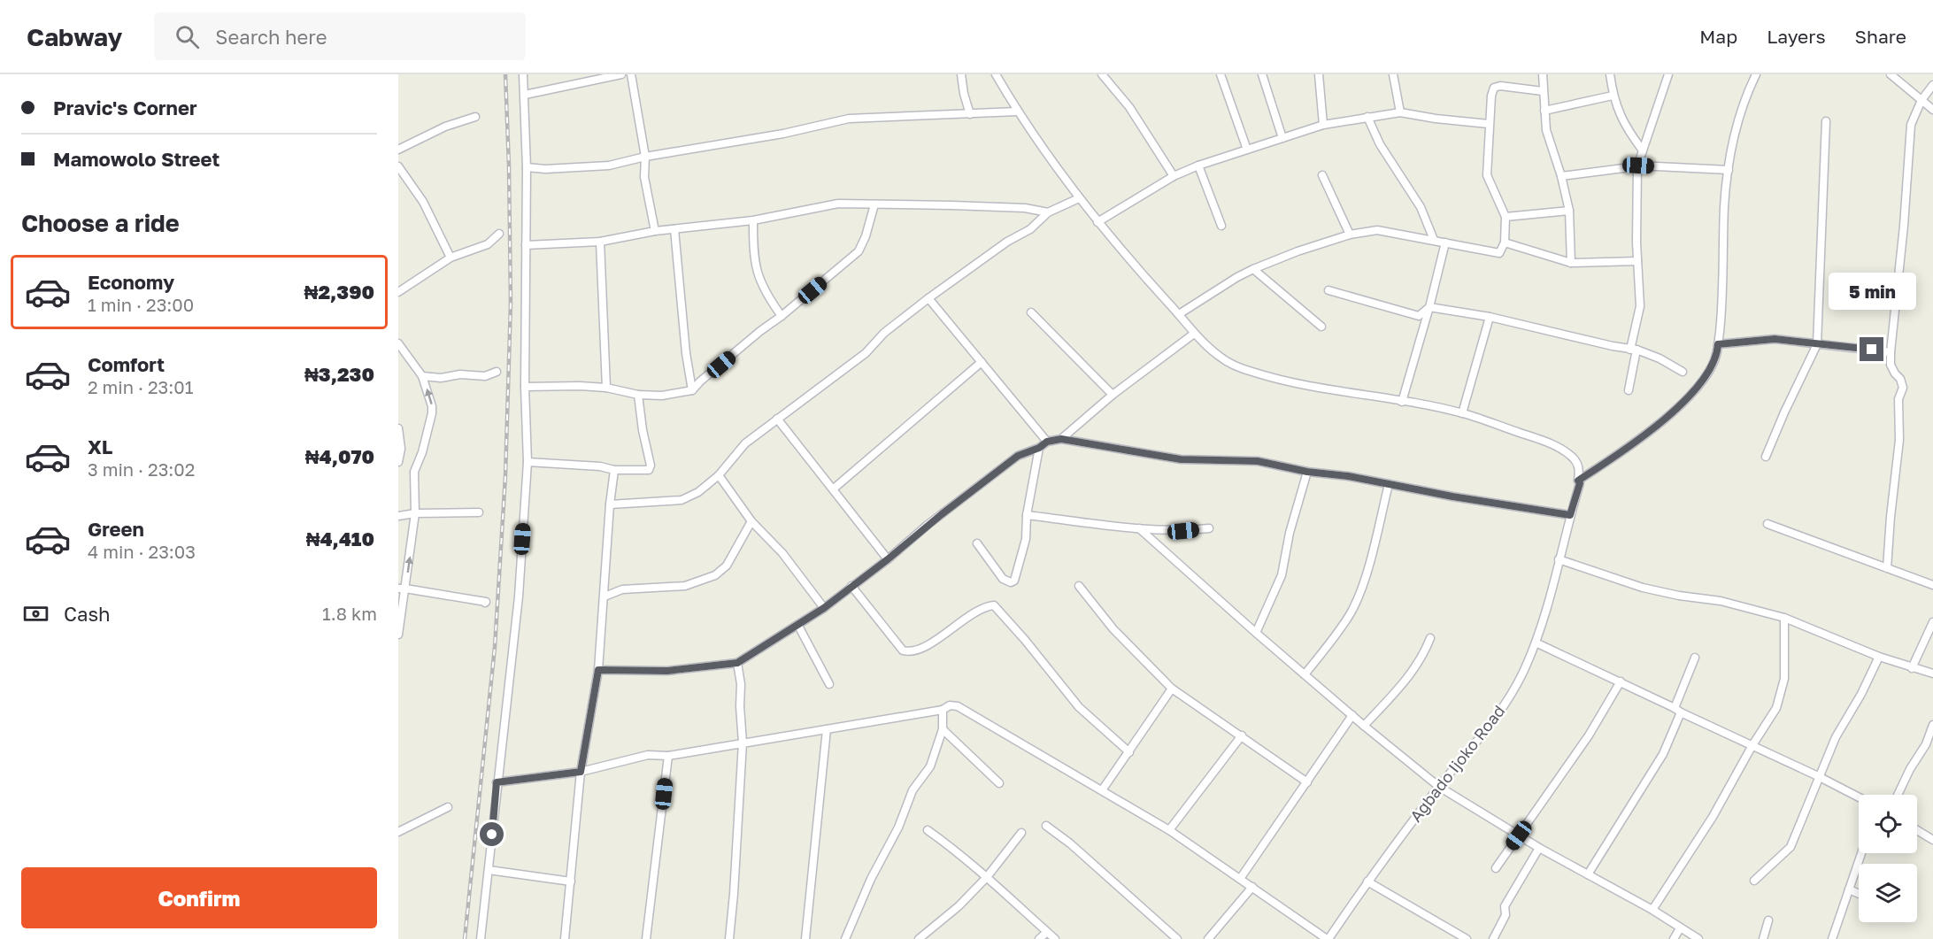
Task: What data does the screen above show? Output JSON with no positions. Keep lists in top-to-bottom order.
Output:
{
  "streets": {
    "street": ["Agbado Ijoko Road"]
  },
  "page": {
    "header": "Cabway",
    "search": "Search here",
    "nav": ["Map", "Layers", "Share"],
    "banner": ["Pravic's Corner", "Mamowolo Street"],
    "heading": "Choose a ride",
    "list": [
      {
        "name": "Economy",
        "note": "1 min · 23:00",
        "value": "₦2,390"
      },
      {
        "name": "Comfort",
        "note": "2 min · 23:01",
        "value": "₦3,230"
      },
      {
        "name": "XL",
        "note": "3 min · 23:02",
        "value": "₦4,070"
      },
      {
        "name": "Green",
        "note": "4 min · 23:03",
        "value": "₦4,410"
      }
    ],
    "bubble": "5 min",
    "pay": ["Cash", "1.8 km"],
    "buttons": "Confirm"
  }
}
